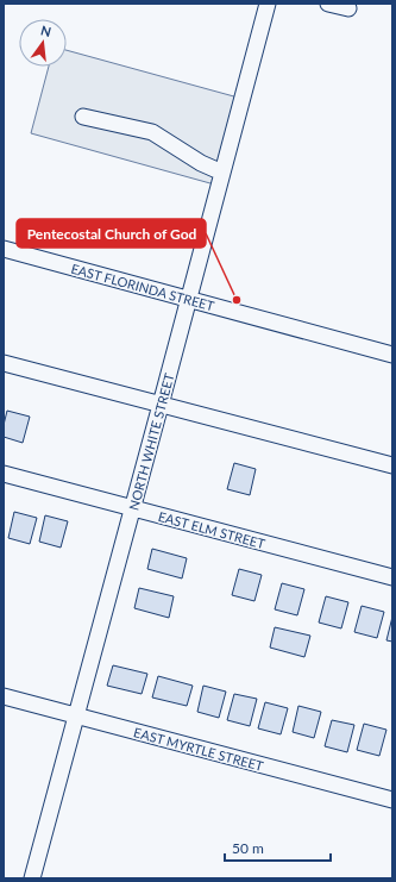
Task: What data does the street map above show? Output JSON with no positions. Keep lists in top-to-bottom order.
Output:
{
  "streets": {
    "street": [
      "EAST FLORINDA STREET",
      "NORTH WHITE STREET",
      "EAST ELM STREET",
      "EAST MYRTLE STREET"
    ]
  },
  "crossings": [
    ["EAST FLORINDA STREET", "NORTH WHITE STREET"],
    ["NORTH WHITE STREET", "EAST ELM STREET"],
    ["NORTH WHITE STREET", "EAST MYRTLE STREET"]
  ],
  "places": ["Pentecostal Church of God"],
  "scale_bar": "50 m",
  "north": "top"
}
